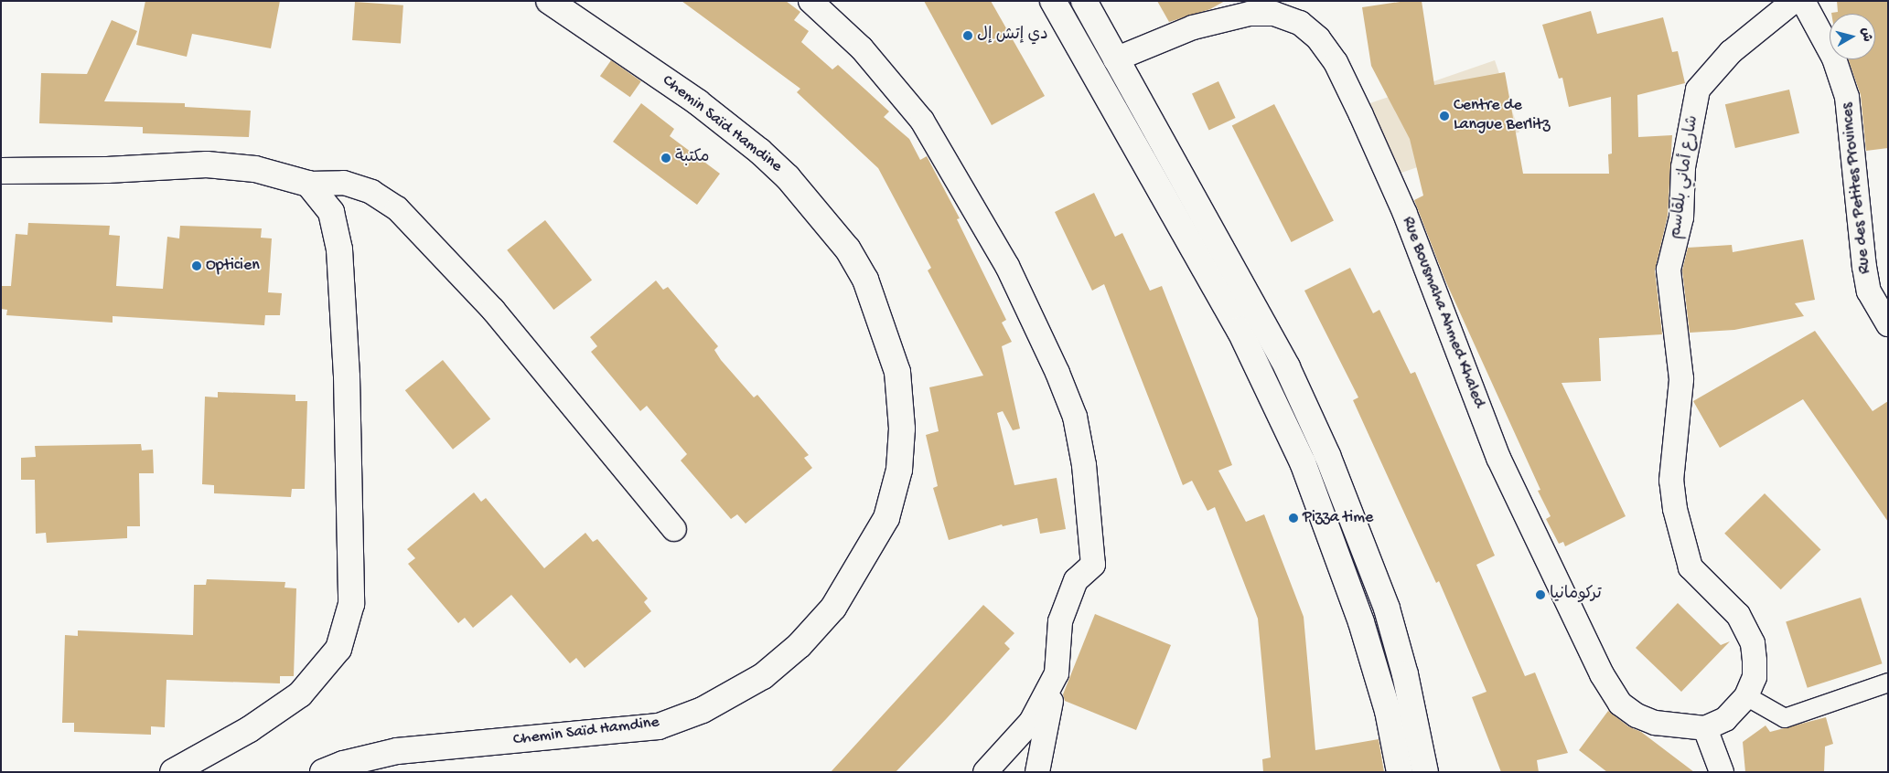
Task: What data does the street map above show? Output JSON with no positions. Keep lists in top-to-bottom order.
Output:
{
  "streets": {
    "main road": ["Chemin Saïd Hamdine"],
    "street": ["شارع أماني بلقاسم", "Rue des Petites Provinces", "Rue Bousmaha Ahmed Khaled"]
  },
  "crossings": [
    ["شارع أماني بلقاسم", "Rue Bousmaha Ahmed Khaled"]
  ],
  "places": [
    "دي إتش إل",
    "Centre de Langue Berlitz",
    "مكتبة",
    "Opticien",
    "Pizza time",
    "تركومانيا"
  ],
  "north": "right"
}
